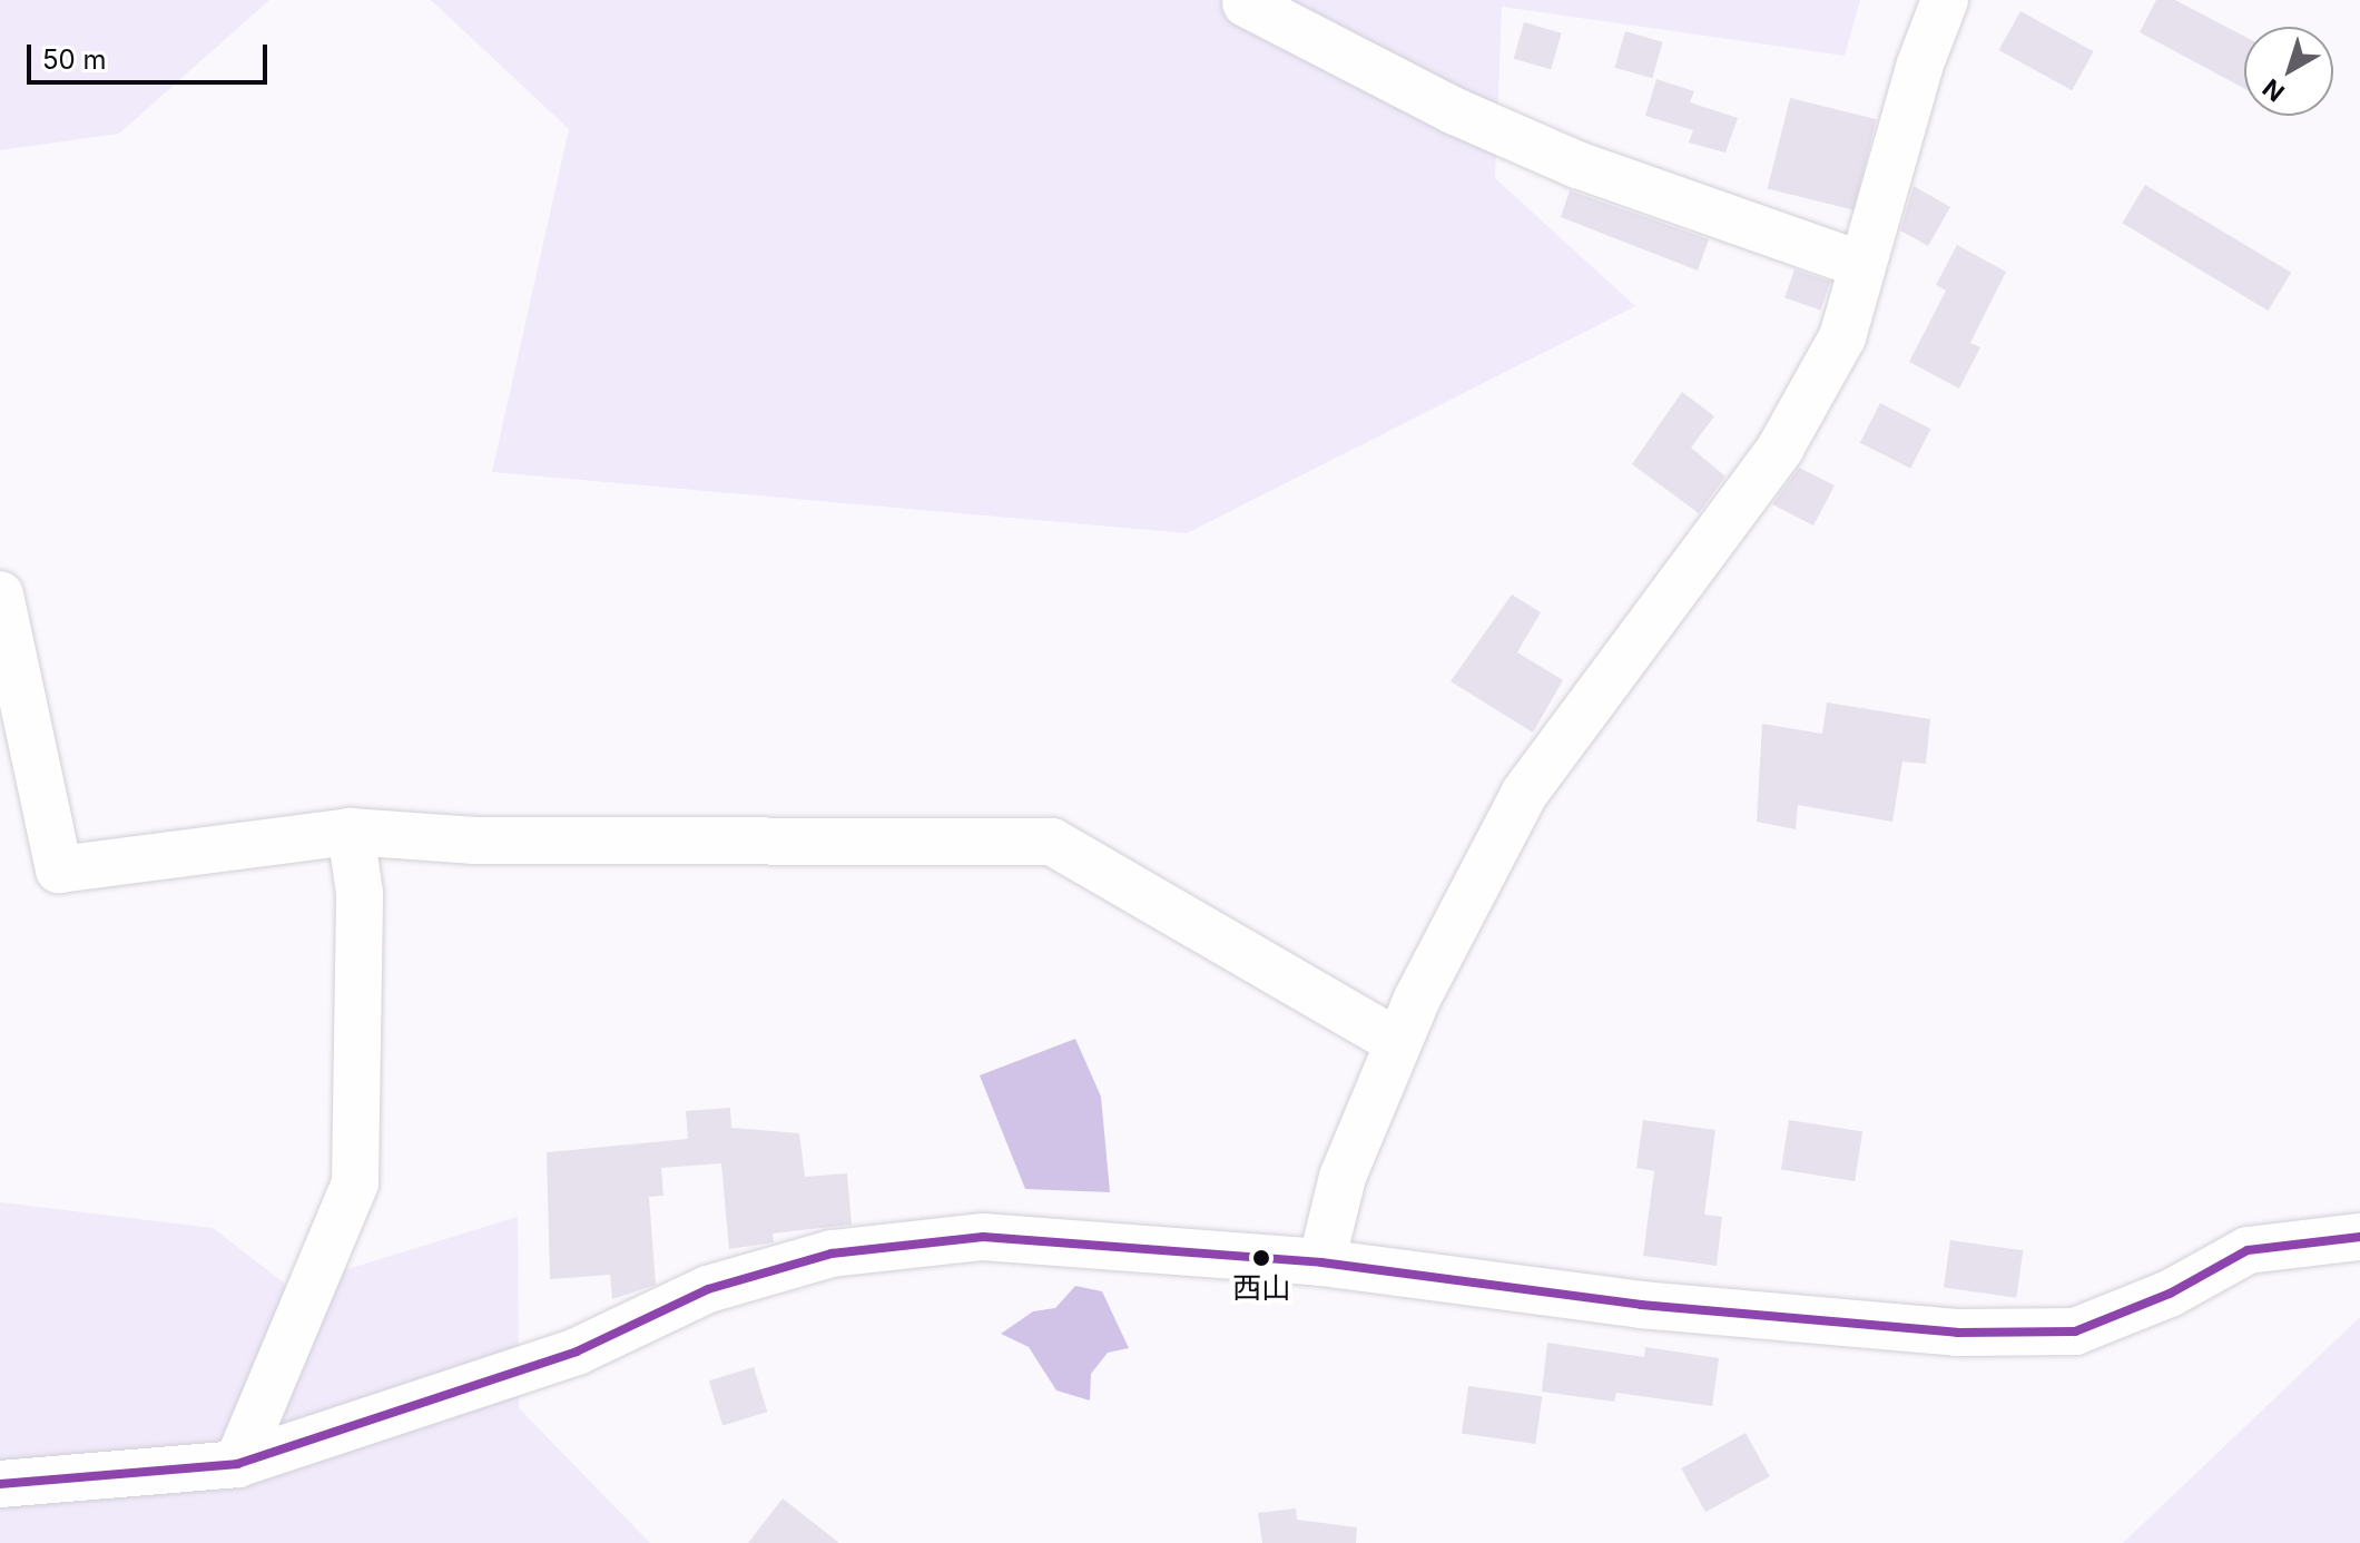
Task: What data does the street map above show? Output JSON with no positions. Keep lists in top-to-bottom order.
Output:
{
  "places": ["西山"],
  "scale_bar": "50 m",
  "north": "bottom left"
}
